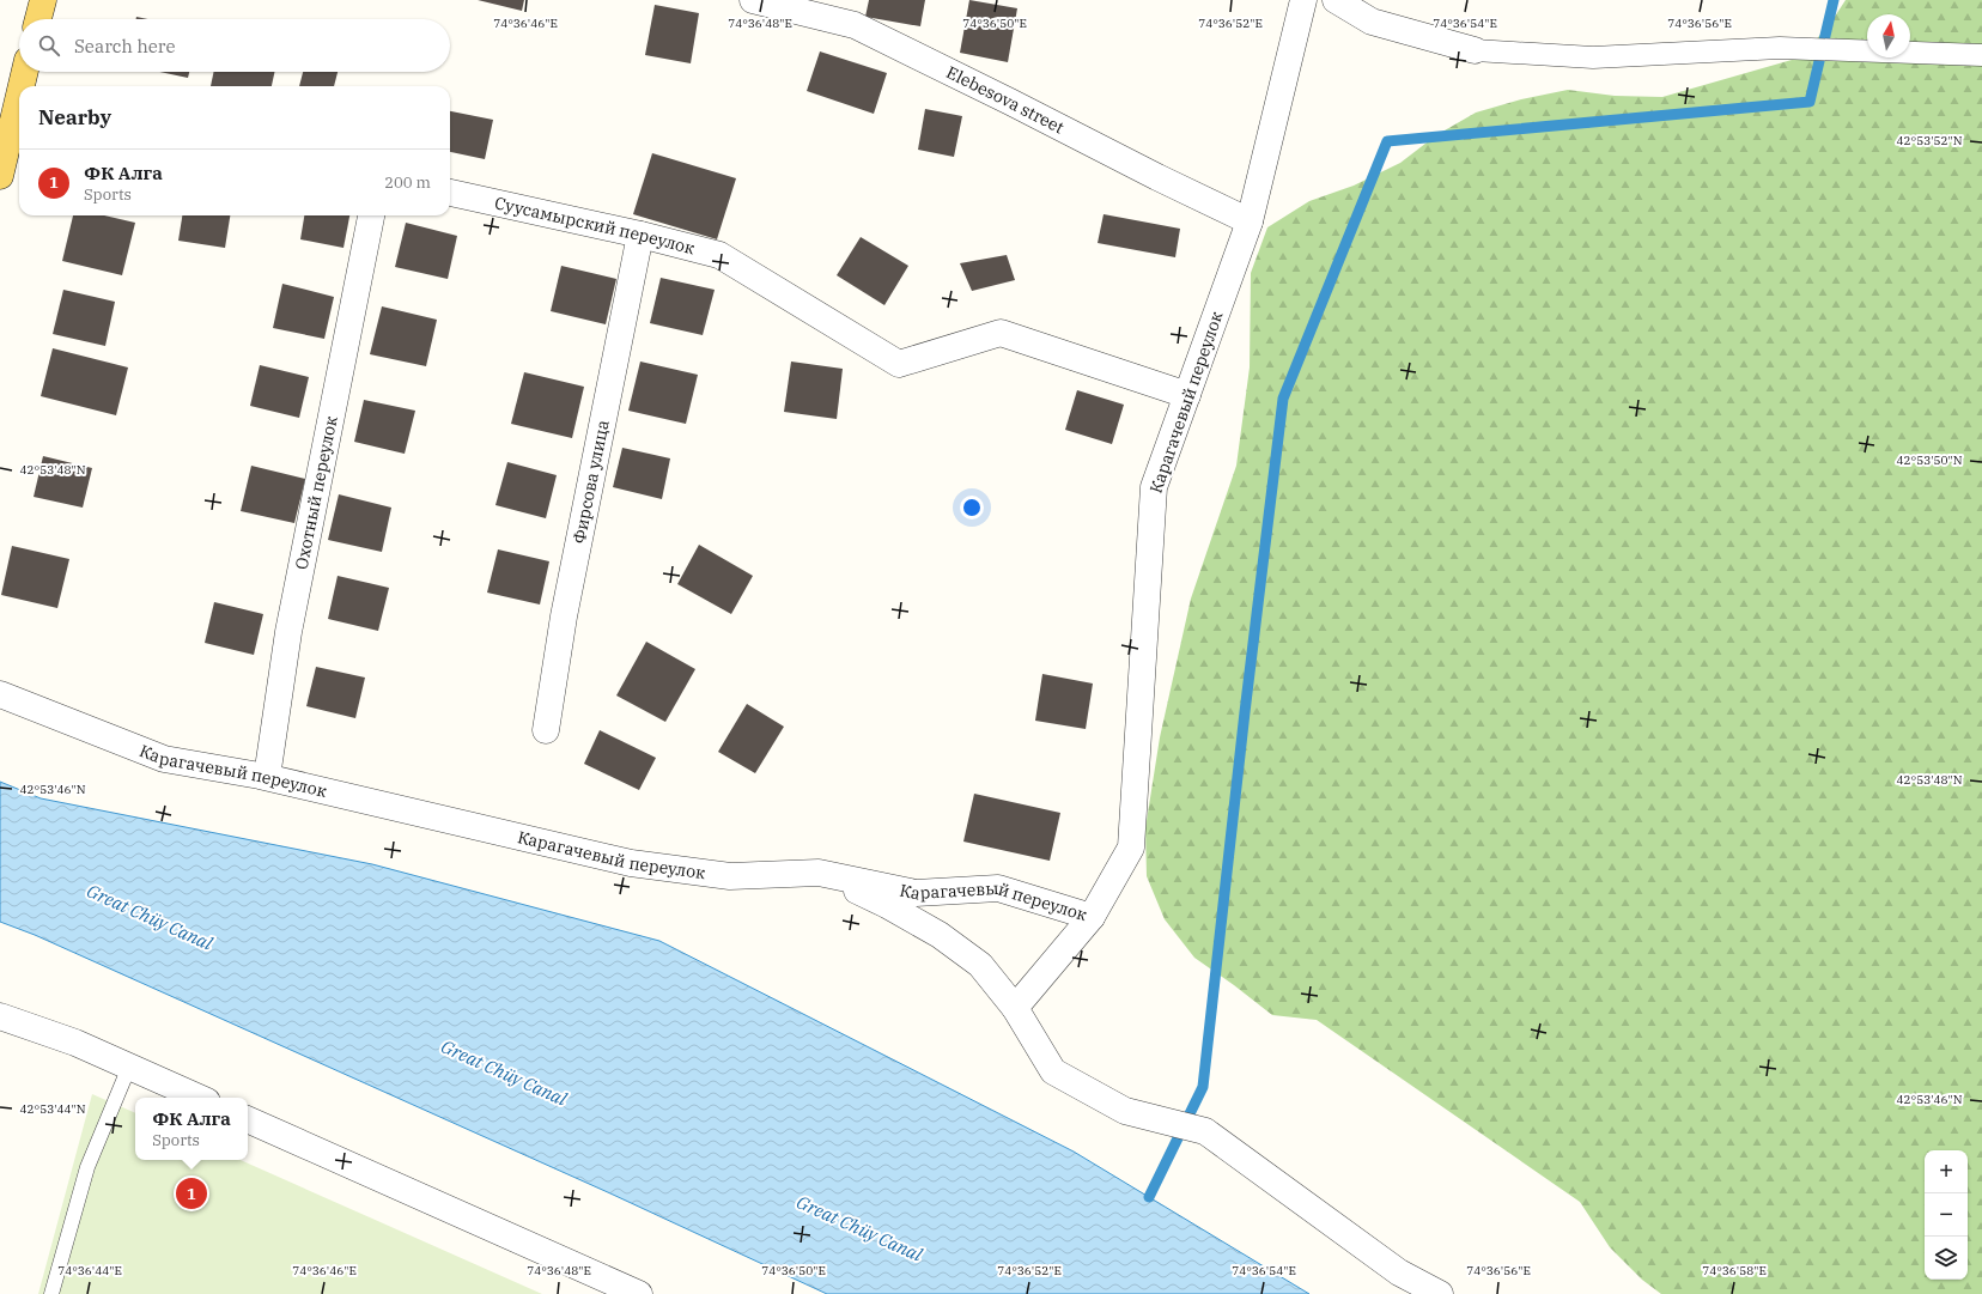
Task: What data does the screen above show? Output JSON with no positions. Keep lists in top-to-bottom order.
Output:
{
  "streets": {
    "street": [
      "Elebesova street",
      "Суусамырский переулок",
      "Карагачевый переулок",
      "Фирсова улица",
      "Охотный переулок"
    ]
  },
  "crossings": [
    ["Elebesova street", "Карагачевый переулок"],
    ["Суусамырский переулок", "Карагачевый переулок"],
    ["Суусамырский переулок", "Фирсова улица"],
    ["Карагачевый переулок", "Охотный переулок"]
  ],
  "water": ["Great Chüy Canal"],
  "north": "top",
  "page": {
    "search": "Search here",
    "heading": "Nearby",
    "list": [
      {
        "mark": "1",
        "name": "ФК Алга",
        "note": "Sports",
        "value": "200 m"
      }
    ],
    "popup": ["ФК Алга", "Sports"],
    "map_buttons": ["+", "−"],
    "pins": "1"
  },
  "coordinates": [
    "74°36'46\"E",
    "74°36'48\"E",
    "74°36'50\"E",
    "74°36'52\"E",
    "74°36'54\"E",
    "74°36'56\"E",
    "42°53'52\"N",
    "42°53'50\"N",
    "42°53'48\"N",
    "42°53'46\"N",
    "42°53'44\"N",
    "74°36'44\"E",
    "74°36'58\"E"
  ]
}
